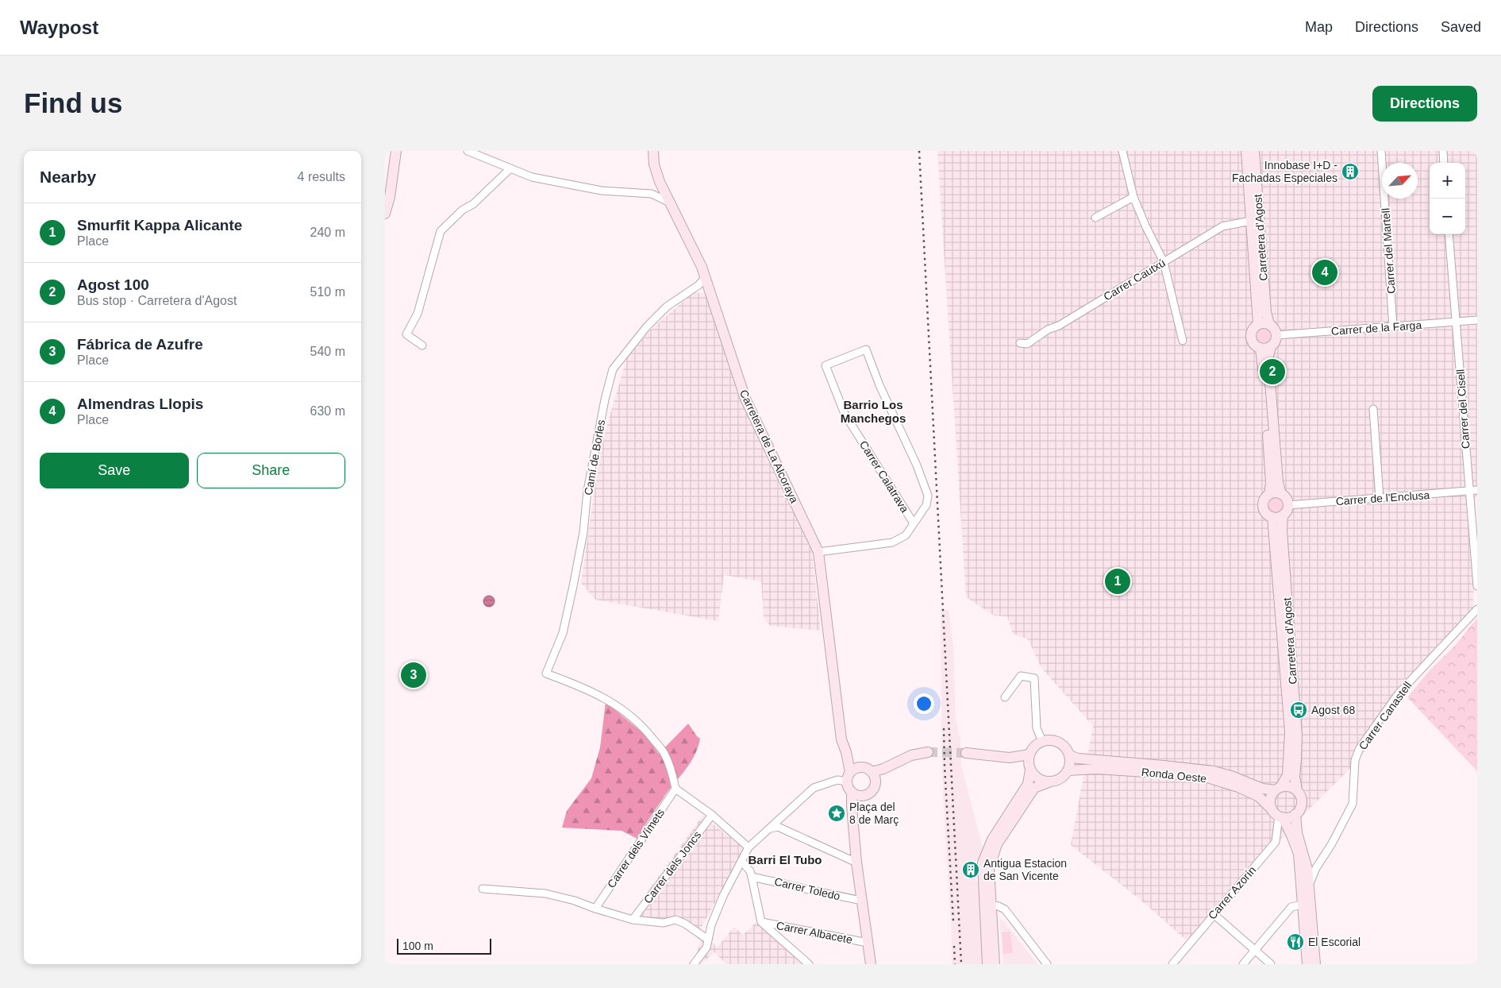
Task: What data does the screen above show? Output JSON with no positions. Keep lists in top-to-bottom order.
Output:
{
  "streets": {
    "main road": ["Carretera d'Agost", "Carretera de La Alcoraya", "Ronda Oeste"],
    "street": [
      "Carrer del Martell",
      "Carrer Cautxú",
      "Carrer de la Farga",
      "Carrer del Cisell",
      "Camí de Borles",
      "Carrer Calatrava",
      "Carrer de l'Enclusa",
      "Carrer Canastell",
      "Carrer dels Vímets",
      "Carrer dels Joncs",
      "Carrer Toledo",
      "Carrer Azorín",
      "Carrer Albacete"
    ]
  },
  "crossings": [
    ["Carretera d'Agost", "Carrer Cautxú"],
    ["Carretera d'Agost", "Carrer de la Farga"],
    ["Carretera d'Agost", "Carrer de l'Enclusa"],
    ["Carretera d'Agost", "Ronda Oeste"],
    ["Carretera d'Agost", "Carrer Azorín"],
    ["Carrer del Martell", "Carrer de la Farga"],
    ["Carrer de la Farga", "Carrer del Cisell"],
    ["Carrer del Cisell", "Carrer de l'Enclusa"],
    ["Carretera de La Alcoraya", "Camí de Borles"],
    ["Camí de Borles", "Carrer dels Vímets"],
    ["Ronda Oeste", "Carrer Azorín"]
  ],
  "districts": ["Barrio Los Manchegos", "Barri El Tubo"],
  "places": {
    "building": ["Innobase I+D - Fachadas Especiales", "Antigua Estacion de San Vicente"],
    "bus stop": ["Agost 68"],
    "place": ["Plaça del 8 de Març"],
    "restaurant": ["El Escorial"]
  },
  "scale_bar": "100 m",
  "north": "top right",
  "page": {
    "header": "Waypost",
    "nav": ["Map", "Directions", "Saved"],
    "buttons": [
      "Directions",
      ["Save", "Share"]
    ],
    "title": "Find us",
    "heading": ["Nearby", "4 results"],
    "map_buttons": ["+", "−"],
    "list": [
      {
        "mark": "1",
        "name": "Smurfit Kappa Alicante",
        "note": "Place",
        "value": "240 m"
      },
      {
        "mark": "2",
        "name": "Agost 100",
        "note": "Bus stop · Carretera d'Agost",
        "value": "510 m"
      },
      {
        "mark": "3",
        "name": "Fábrica de Azufre",
        "note": "Place",
        "value": "540 m"
      },
      {
        "mark": "4",
        "name": "Almendras Llopis",
        "note": "Place",
        "value": "630 m"
      }
    ],
    "pins": [
      "4",
      "2",
      "1",
      "3"
    ],
    "scale": "100 m"
  }
}
